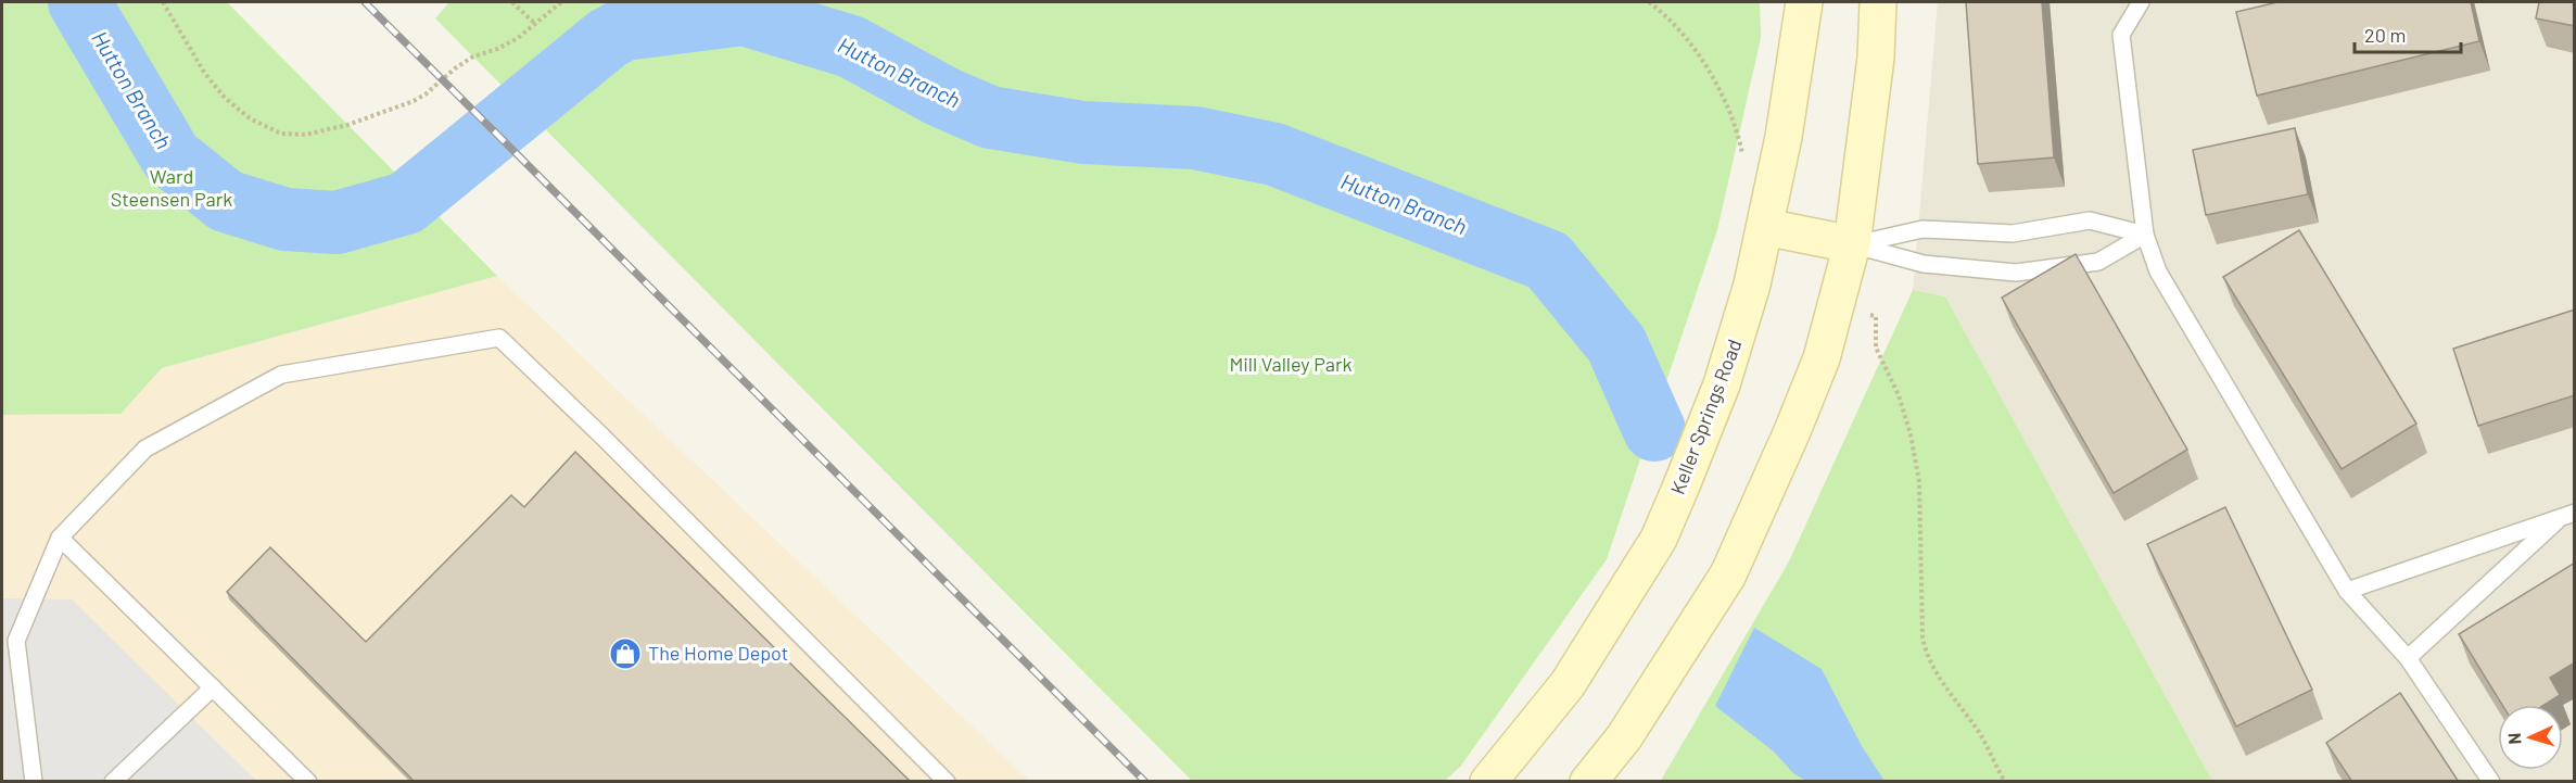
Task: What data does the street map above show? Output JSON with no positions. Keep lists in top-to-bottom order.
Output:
{
  "streets": {
    "main road": ["Keller Springs Road"]
  },
  "water": ["Hutton Branch"],
  "parks": ["Ward Steensen Park", "Mill Valley Park"],
  "places": {
    "shop": ["The Home Depot"]
  },
  "scale_bar": "20 m",
  "north": "left"
}
